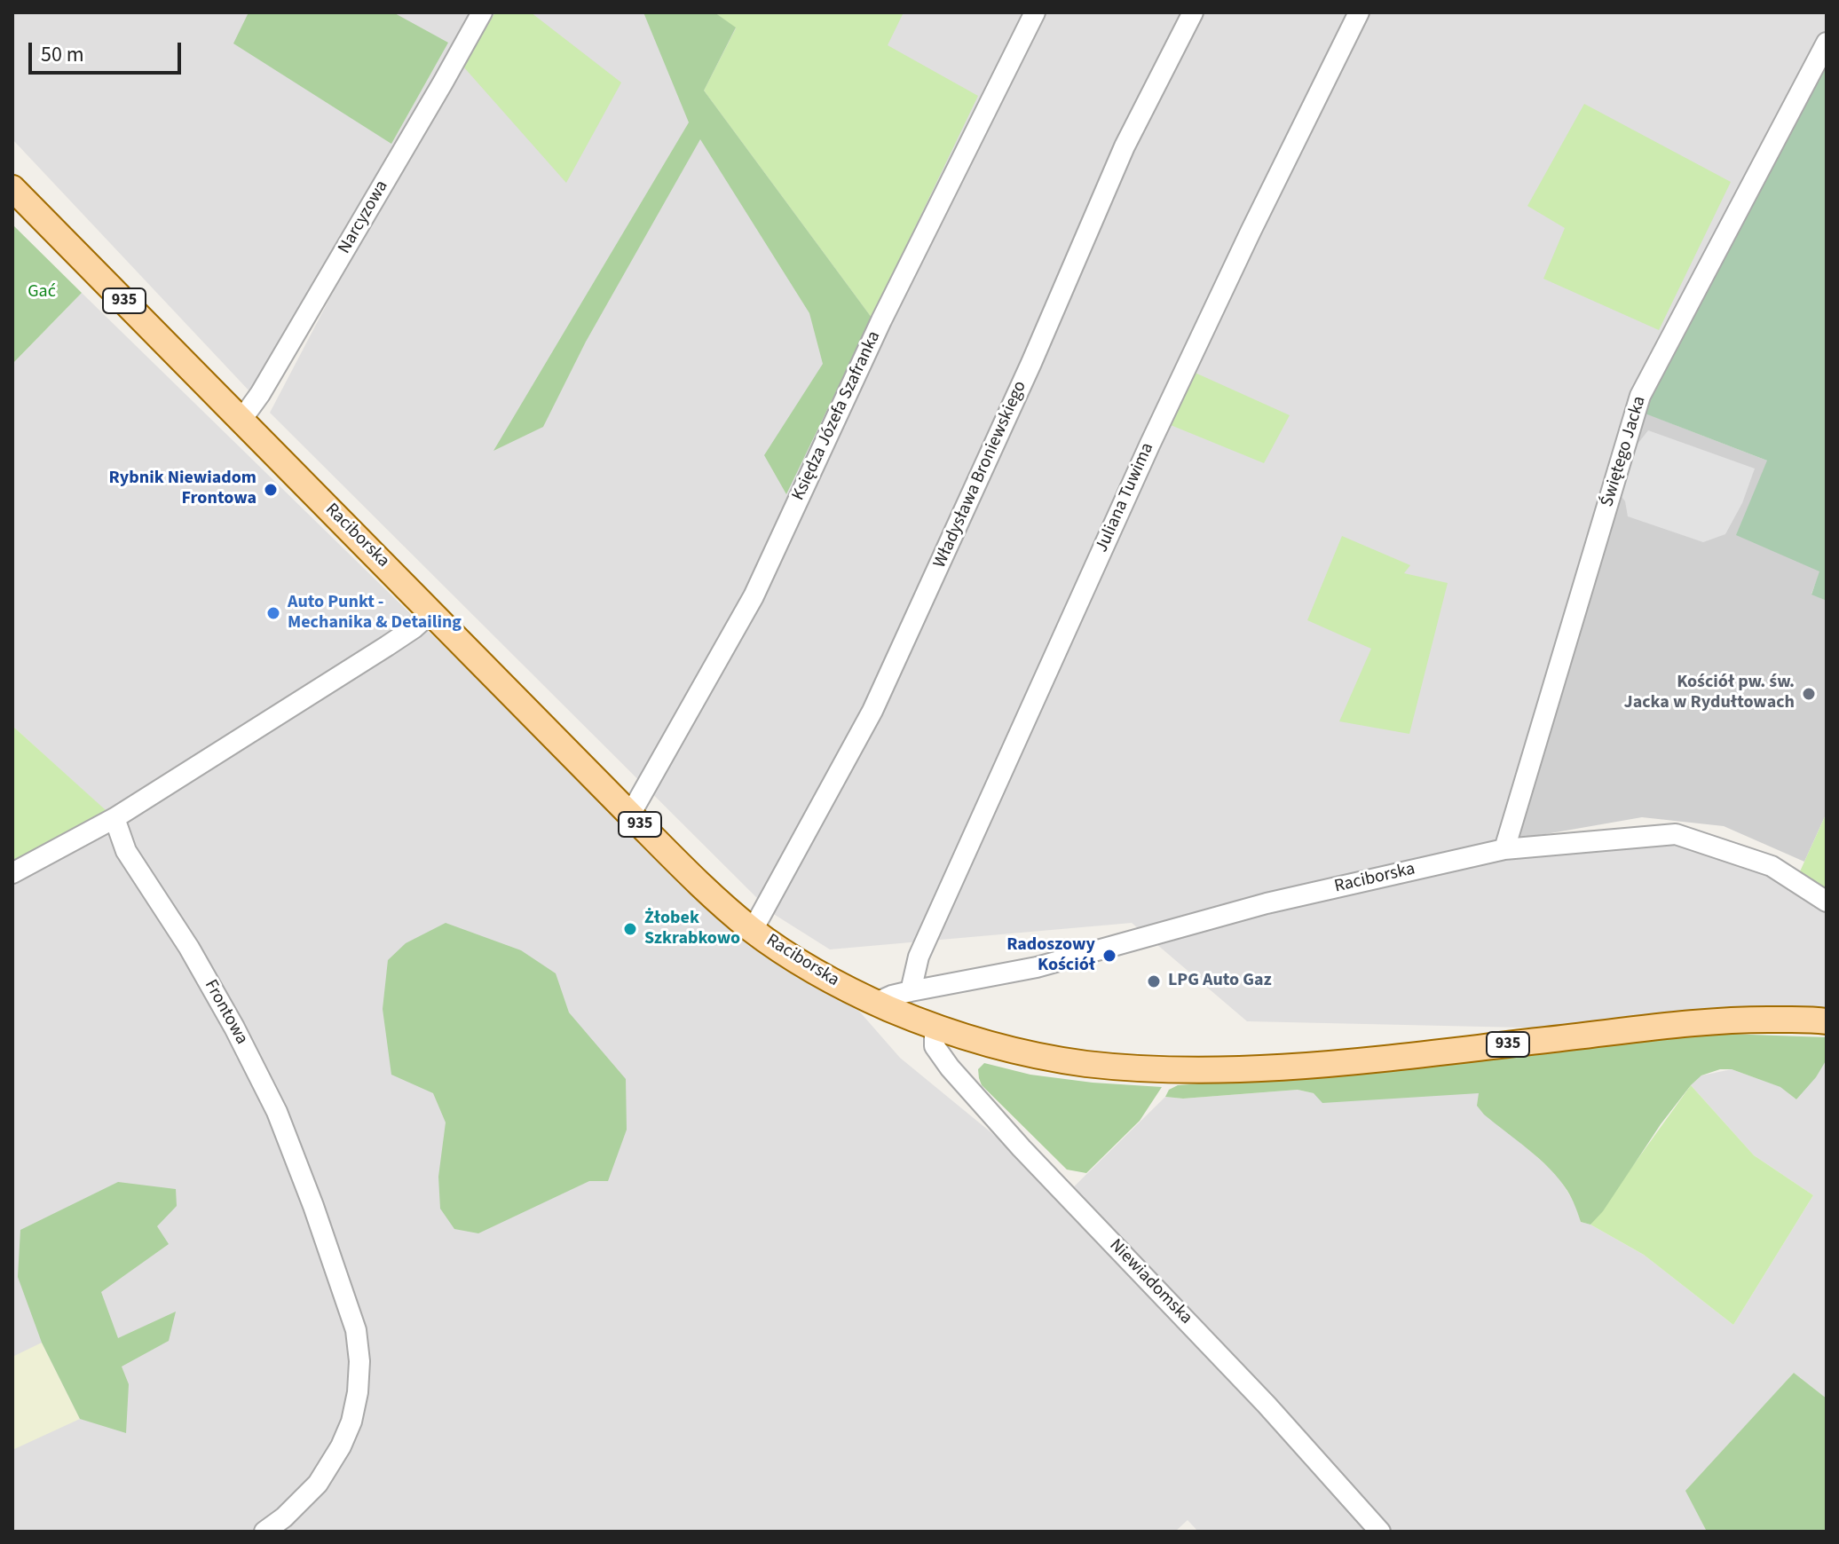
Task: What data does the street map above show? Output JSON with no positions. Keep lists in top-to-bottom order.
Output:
{
  "streets": {
    "main road": ["935", "Raciborska"],
    "street": [
      "Narcyzowa",
      "Księdza Józefa Szafranka",
      "Świętego Jacka",
      "Władysława Broniewskiego",
      "Juliana Tuwima",
      "Frontowa",
      "Niewiadomska"
    ]
  },
  "crossings": [
    ["Narcyzowa", "Raciborska"],
    ["Księdza Józefa Szafranka", "Raciborska"],
    ["Świętego Jacka", "Raciborska"],
    ["Władysława Broniewskiego", "Raciborska"],
    ["Juliana Tuwima", "Raciborska"],
    ["Raciborska", "Niewiadomska"]
  ],
  "parks": ["Gać"],
  "places": [
    "Rybnik Niewiadom Frontowa",
    "Auto Punkt - Mechanika & Detailing",
    "Kościół pw. św. Jacka w Rydułtowach",
    "Żłobek Szkrabkowo",
    "Radoszowy Kościół",
    "LPG Auto Gaz"
  ],
  "scale_bar": "50 m"
}
